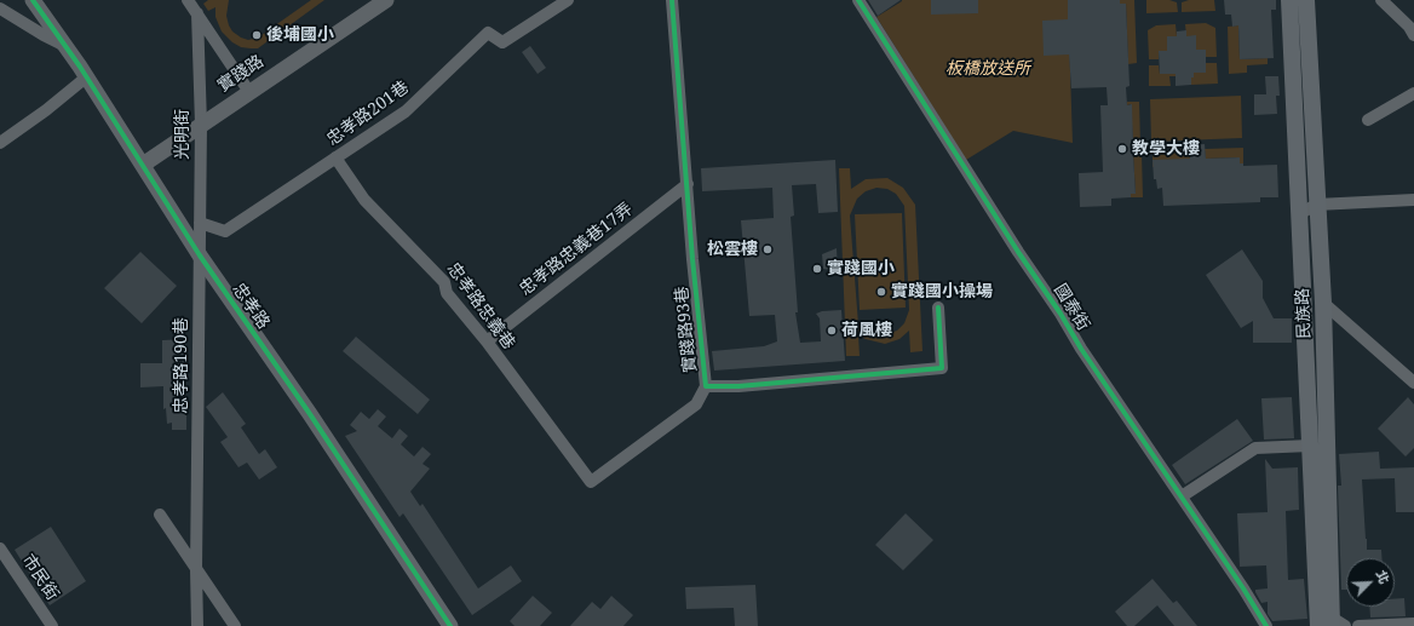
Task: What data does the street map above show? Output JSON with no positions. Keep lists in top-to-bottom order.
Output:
{
  "streets": {
    "main road": ["民族路"],
    "street": [
      "實踐路",
      "忠孝路201巷",
      "光明街",
      "忠孝路忠義巷17弄",
      "忠孝路",
      "忠孝路忠義巷",
      "國泰街",
      "實踐路93巷",
      "忠孝路190巷",
      "市民街"
    ]
  },
  "crossings": [
    ["實踐路", "光明街"],
    ["實踐路", "忠孝路"],
    ["忠孝路201巷", "光明街"],
    ["忠孝路201巷", "忠孝路忠義巷"],
    ["光明街", "忠孝路"],
    ["光明街", "忠孝路190巷"],
    ["忠孝路忠義巷17弄", "忠孝路忠義巷"],
    ["忠孝路忠義巷17弄", "實踐路93巷"],
    ["忠孝路", "忠孝路190巷"],
    ["忠孝路忠義巷", "實踐路93巷"]
  ],
  "parks": ["板橋放送所"],
  "places": [
    "後埔國小",
    "教學大樓",
    "松雲樓",
    "實踐國小",
    "實踐國小操場",
    "荷風樓"
  ],
  "north": "top right"
}
